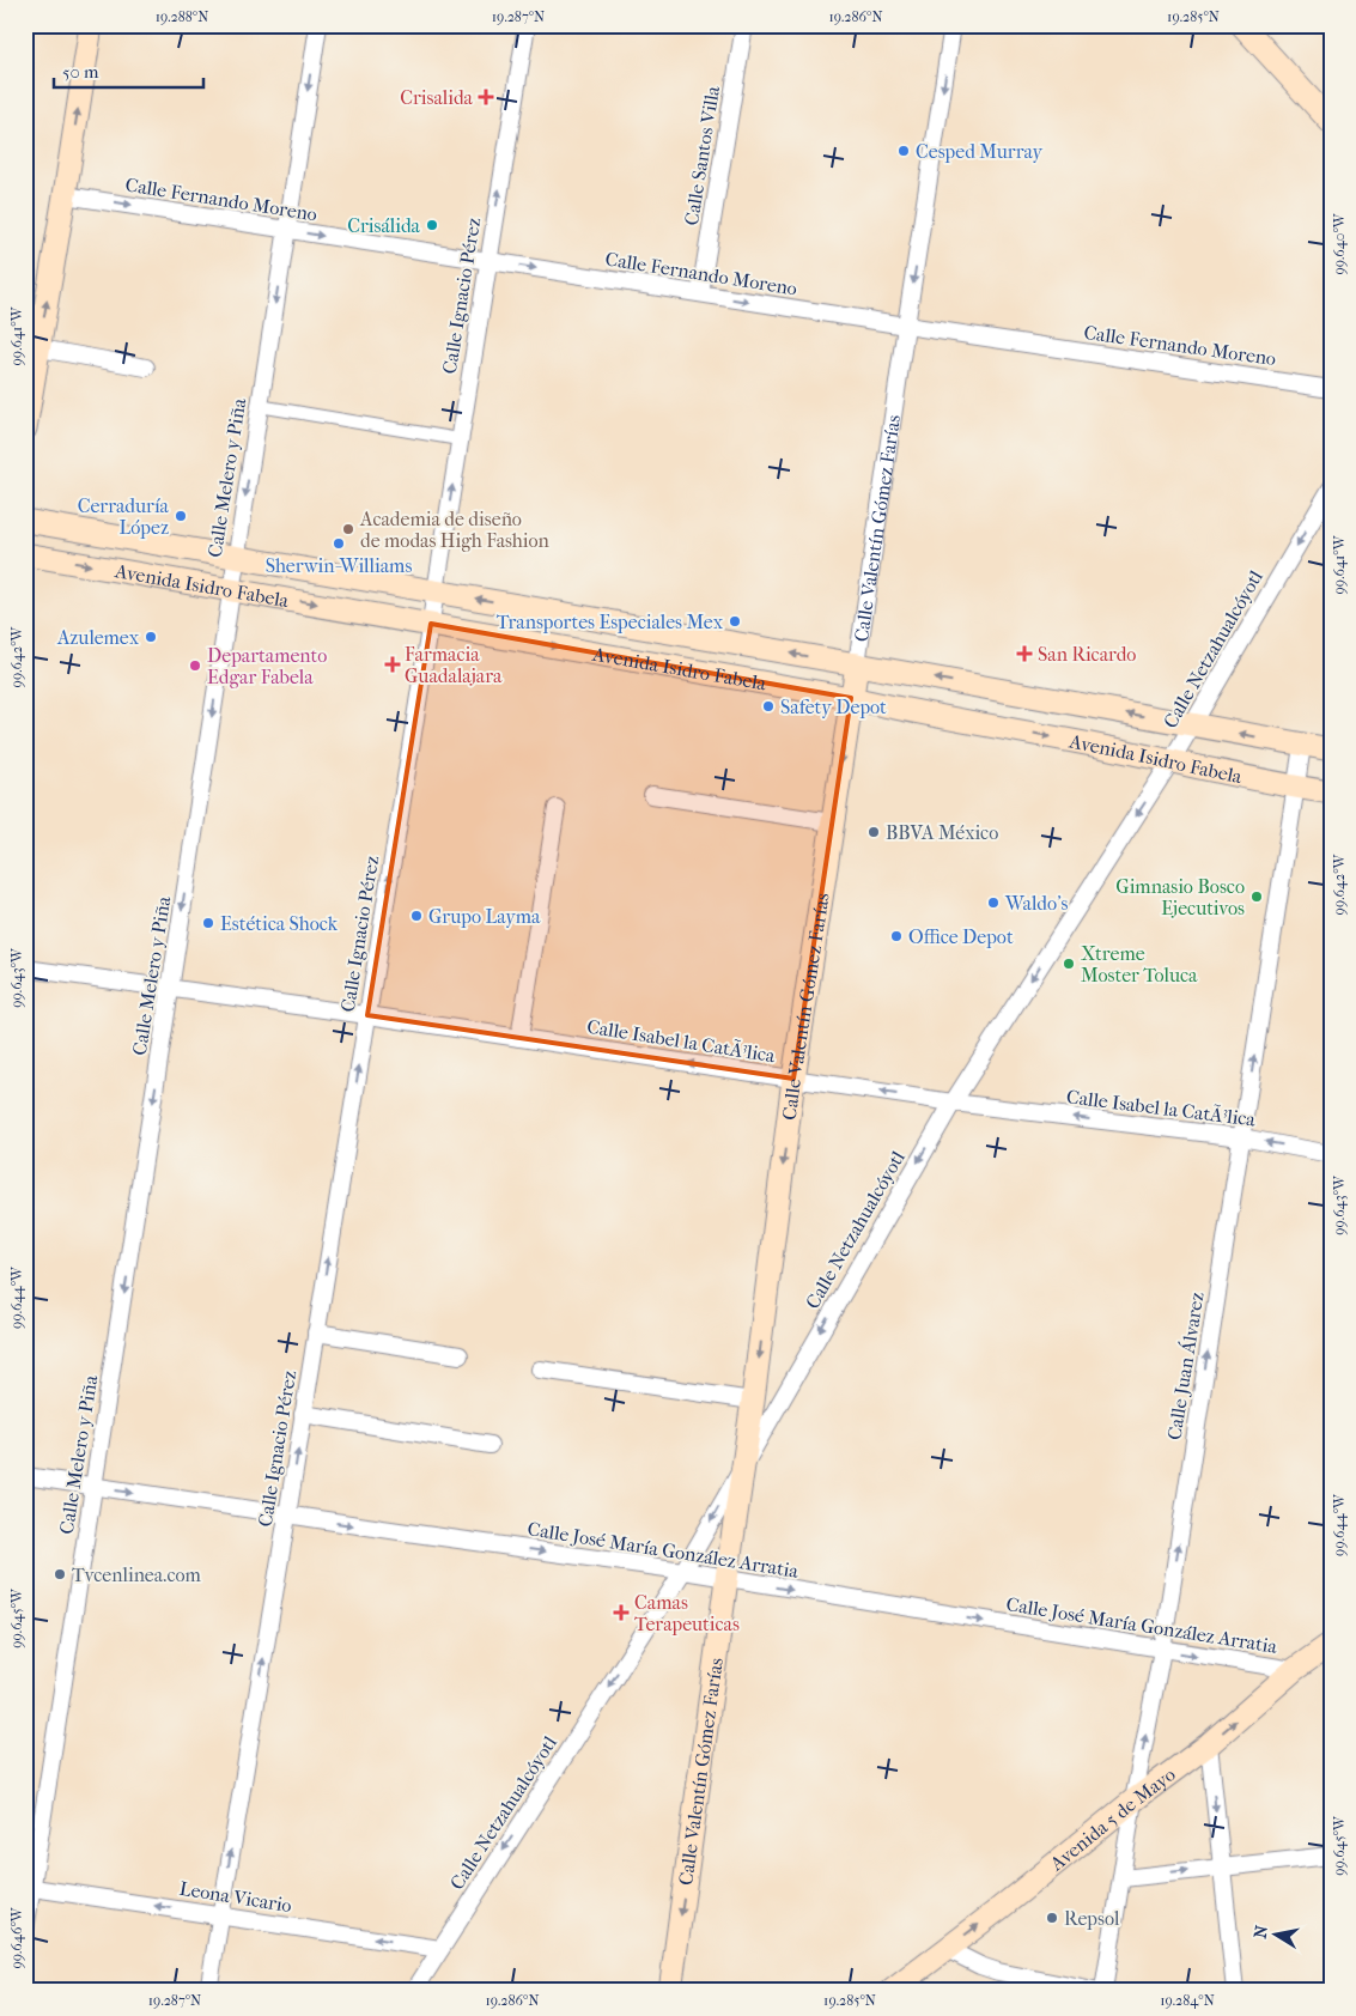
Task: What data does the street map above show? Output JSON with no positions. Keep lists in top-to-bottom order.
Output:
{
  "streets": {
    "main road": ["Calle Valentín Gómez Farías", "Avenida Isidro Fabela", "Avenida 5 de Mayo"],
    "street": [
      "Calle Santos Villa",
      "Calle Fernando Moreno",
      "Calle Ignacio Pérez",
      "Calle Melero y Piña",
      "Calle Netzahualcóyotl",
      "Calle Isabel la CatÃ³lica",
      "Calle Juan Álvarez",
      "Calle José María González Arratia",
      "Leona Vicario"
    ]
  },
  "crossings": [
    ["Calle Santos Villa", "Calle Fernando Moreno"],
    ["Calle Fernando Moreno", "Calle Ignacio Pérez"],
    ["Calle Fernando Moreno", "Calle Melero y Piña"],
    ["Calle Fernando Moreno", "Calle Valentín Gómez Farías"],
    ["Calle Ignacio Pérez", "Avenida Isidro Fabela"],
    ["Calle Ignacio Pérez", "Calle Isabel la CatÃ³lica"],
    ["Calle Ignacio Pérez", "Calle José María González Arratia"],
    ["Calle Ignacio Pérez", "Leona Vicario"],
    ["Calle Melero y Piña", "Avenida Isidro Fabela"],
    ["Calle Melero y Piña", "Calle Isabel la CatÃ³lica"],
    ["Calle Melero y Piña", "Calle José María González Arratia"],
    ["Calle Melero y Piña", "Leona Vicario"],
    ["Calle Valentín Gómez Farías", "Avenida Isidro Fabela"],
    ["Calle Valentín Gómez Farías", "Calle Netzahualcóyotl"],
    ["Calle Valentín Gómez Farías", "Calle Isabel la CatÃ³lica"],
    ["Calle Valentín Gómez Farías", "Calle José María González Arratia"],
    ["Avenida Isidro Fabela", "Calle Netzahualcóyotl"],
    ["Avenida Isidro Fabela", "Calle Juan Álvarez"],
    ["Calle Netzahualcóyotl", "Calle Isabel la CatÃ³lica"],
    ["Calle Netzahualcóyotl", "Calle José María González Arratia"],
    ["Calle Netzahualcóyotl", "Leona Vicario"],
    ["Calle Isabel la CatÃ³lica", "Calle Juan Álvarez"],
    ["Calle Juan Álvarez", "Calle José María González Arratia"],
    ["Calle Juan Álvarez", "Avenida 5 de Mayo"],
    ["Calle José María González Arratia", "Avenida 5 de Mayo"]
  ],
  "one_way": [
    "Calle Fernando Moreno",
    "Calle Ignacio Pérez",
    "Calle Melero y Piña",
    "Calle Valentín Gómez Farías",
    "Calle Netzahualcóyotl",
    "Calle Isabel la CatÃ³lica",
    "Calle Juan Álvarez",
    "Calle José María González Arratia",
    "Avenida 5 de Mayo",
    "Leona Vicario"
  ],
  "places": {
    "health": [
      "Crisalida",
      "San Ricardo",
      "Farmacia Guadalajara",
      "Camas Terapeuticas"
    ],
    "other": [
      "Cesped Murray",
      "Crisálida",
      "Cerraduría López",
      "Academia de diseño de modas High Fashion",
      "Sherwin-Williams",
      "Transportes Especiales Mex",
      "Azulemex",
      "Departamento Edgar Fabela",
      "Safety Depot",
      "BBVA México",
      "Gimnasio Bosco Ejecutivos",
      "Waldo's",
      "Grupo Layma",
      "Estética Shock",
      "Office Depot",
      "Xtreme Moster Toluca",
      "Tvcenlinea.com",
      "Repsol"
    ]
  },
  "scale_bar": "50 m",
  "north": "left",
  "coordinates": [
    "19.288°N",
    "19.287°N",
    "19.286°N",
    "19.285°N",
    "99.640°W",
    "99.641°W",
    "99.642°W",
    "99.643°W",
    "99.644°W",
    "99.645°W",
    "99.646°W",
    "19.284°N"
  ]
}
